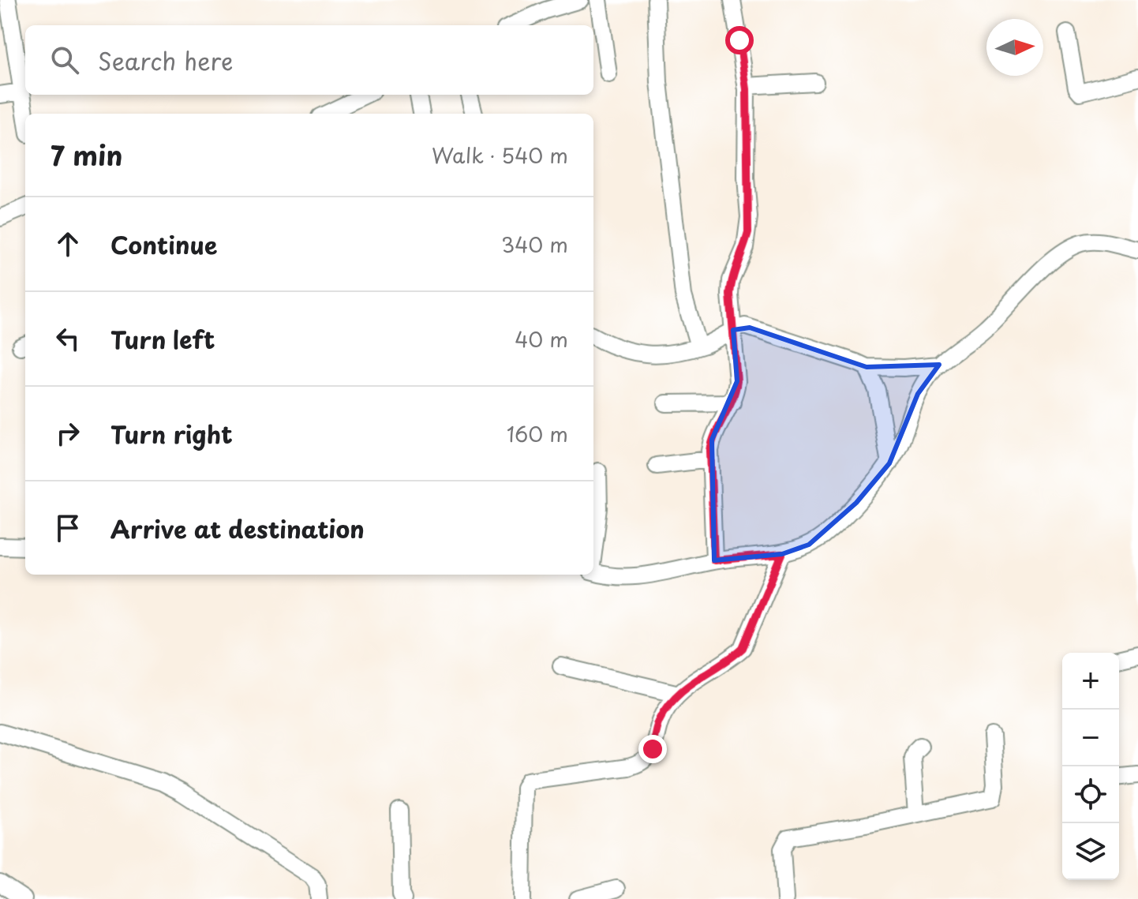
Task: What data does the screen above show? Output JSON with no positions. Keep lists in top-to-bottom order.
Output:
{
  "north": "right",
  "page": {
    "search": "Search here",
    "heading": ["7 min", "Walk · 540 m"],
    "list": [
      ["Continue", "340 m"],
      ["Turn left", "40 m"],
      ["Turn right", "160 m"],
      "Arrive at destination"
    ],
    "map_buttons": ["+", "−"]
  }
}
